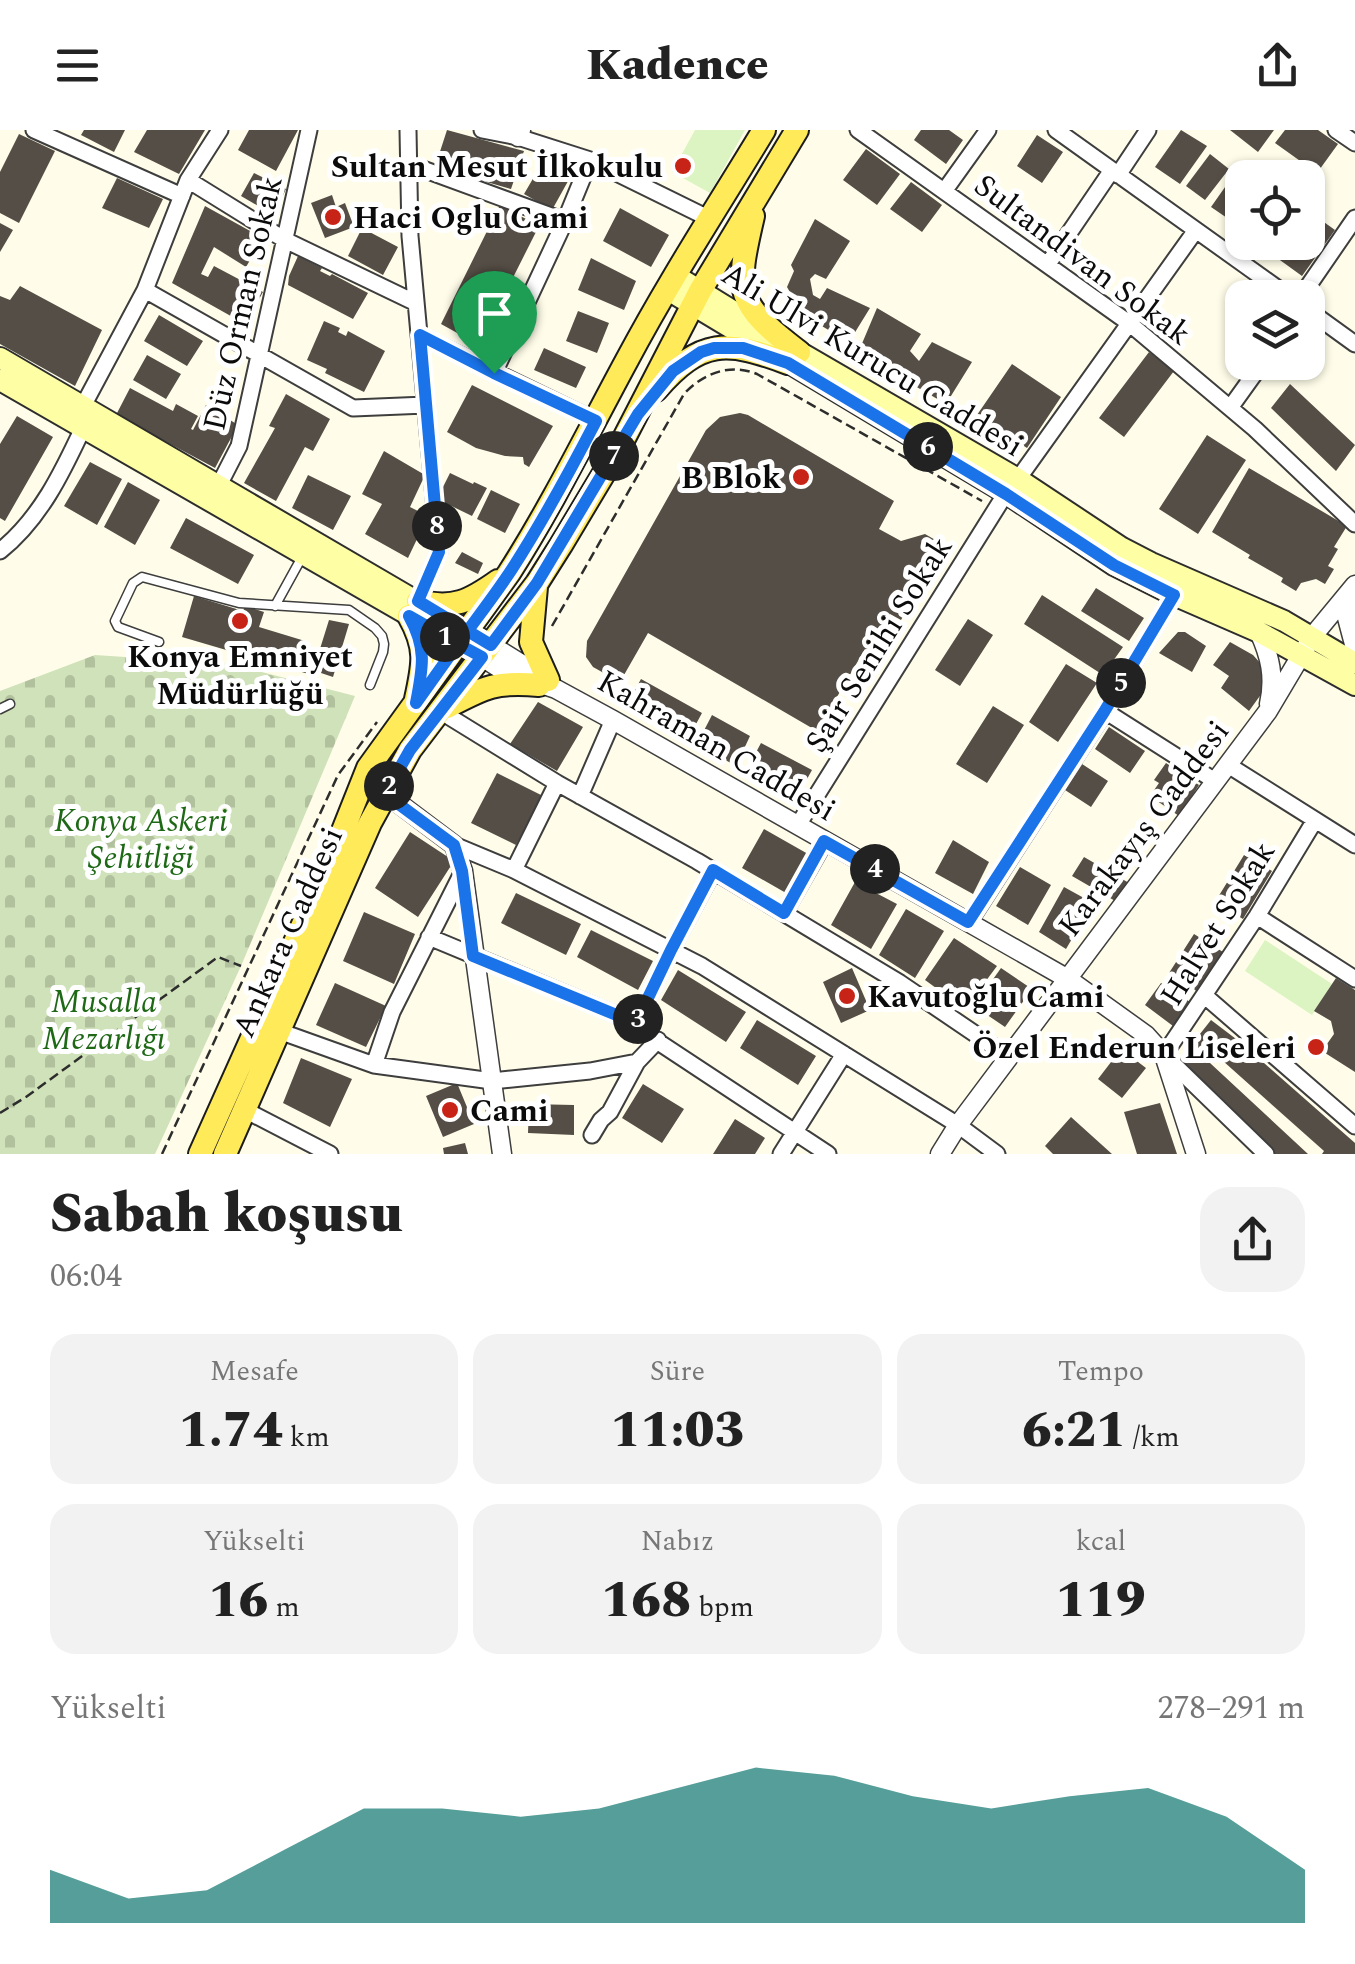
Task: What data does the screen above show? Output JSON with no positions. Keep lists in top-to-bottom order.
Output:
{
  "streets": {
    "main road": ["Ali Ulvi Kurucu Caddesi", "Ankara Caddesi"],
    "street": [
      "Sultandivan Sokak",
      "Düz Orman Sokak",
      "Şair Senihi Sokak",
      "Kahraman Caddesi",
      "Karakayış Caddesi",
      "Halvet Sokak"
    ]
  },
  "crossings": [
    ["Sultandivan Sokak", "Şair Senihi Sokak"],
    ["Ali Ulvi Kurucu Caddesi", "Şair Senihi Sokak"],
    ["Ali Ulvi Kurucu Caddesi", "Karakayış Caddesi"],
    ["Ali Ulvi Kurucu Caddesi", "Ankara Caddesi"],
    ["Şair Senihi Sokak", "Kahraman Caddesi"],
    ["Kahraman Caddesi", "Karakayış Caddesi"],
    ["Kahraman Caddesi", "Halvet Sokak"],
    ["Kahraman Caddesi", "Ankara Caddesi"]
  ],
  "parks": ["Konya Askeri Şehitliği", "Musalla Mezarlığı"],
  "places": [
    "Sultan Mesut İlkokulu",
    "Haci Oglu Cami",
    "B Blok",
    "Konya Emniyet Müdürlüğü",
    "Kavutoğlu Cami",
    "Özel Enderun Liseleri",
    "Cami"
  ],
  "page": {
    "header": "Kadence",
    "pins": [
      "6",
      "7",
      "8",
      "1",
      "5",
      "2",
      "4",
      "3"
    ],
    "heading": ["Sabah koşusu", "06:04"],
    "stats": [
      ["Mesafe", "1.74 km"],
      ["Süre", "11:03"],
      ["Tempo", "6:21 /km"],
      ["Yükselti", "16 m"],
      ["Nabız", "168 bpm"],
      ["kcal", "119"]
    ],
    "chart": ["Yükselti", "278–291 m"]
  }
}
